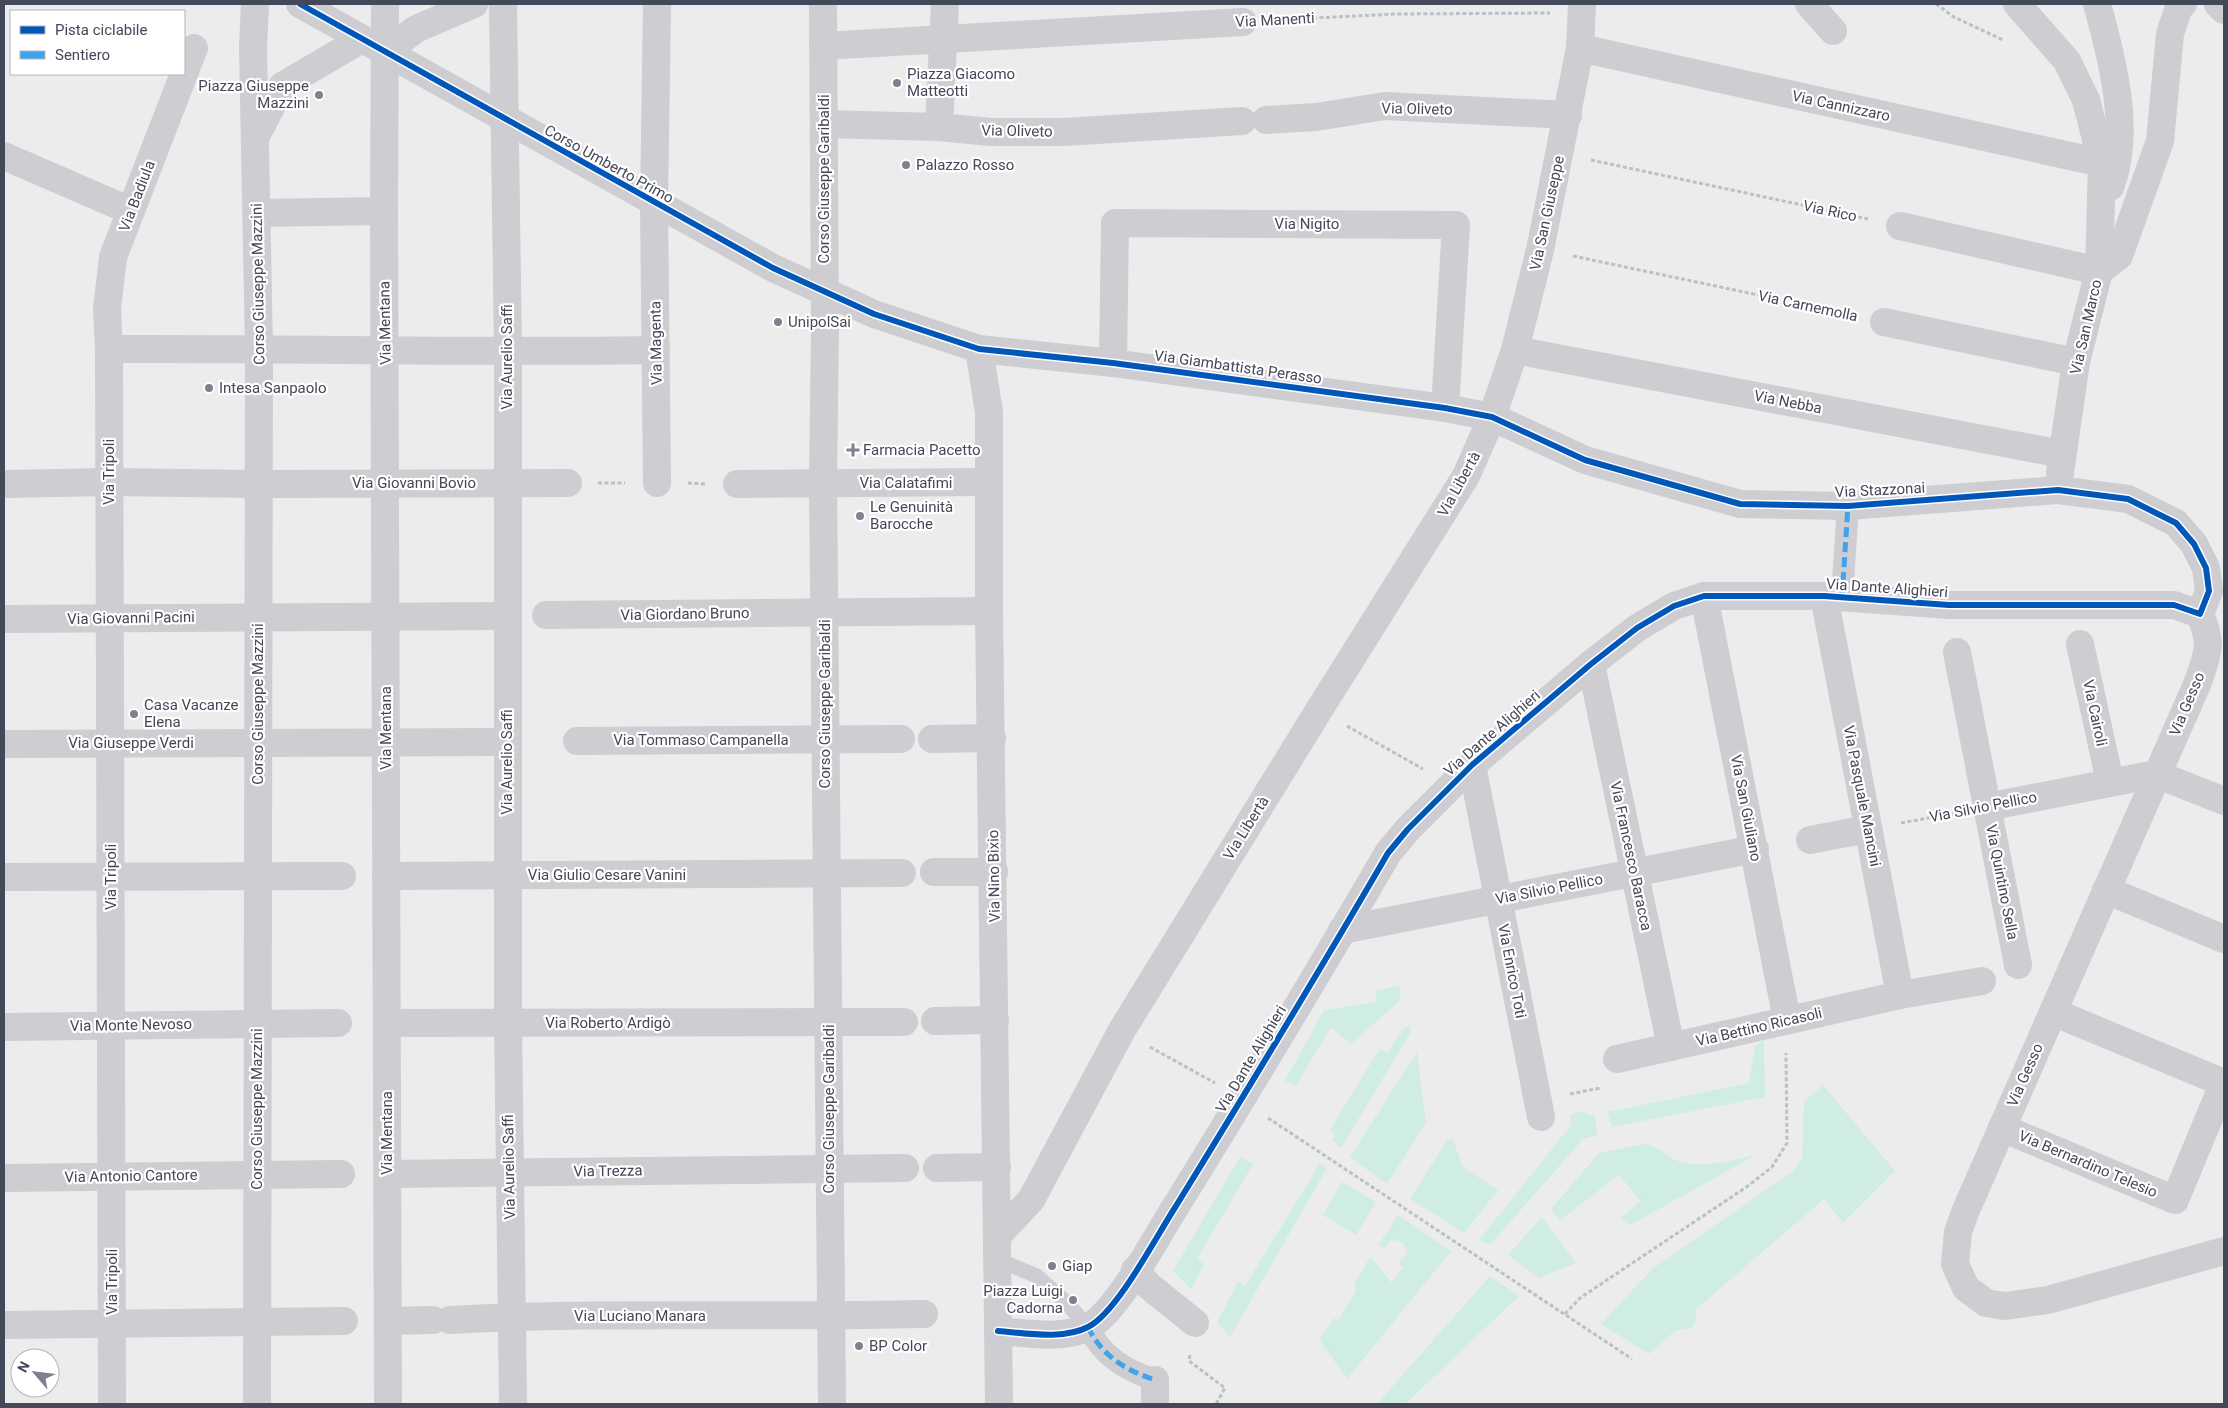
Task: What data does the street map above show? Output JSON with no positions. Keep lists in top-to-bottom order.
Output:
{
  "streets": {
    "street": [
      "Via Manenti",
      "Via Cannizzaro",
      "Via Oliveto",
      "Corso Umberto Primo",
      "Corso Giuseppe Garibaldi",
      "Via Badiula",
      "Via San Giuseppe",
      "Via Nigito",
      "Corso Giuseppe Mazzini",
      "Via Mentana",
      "Via San Marco",
      "Via Magenta",
      "Via Aurelio Saffi",
      "Via Giambattista Perasso",
      "Via Nebba",
      "Via Tripoli",
      "Via Giovanni Bovio",
      "Via Calatafimi",
      "Via Libertà",
      "Via Stazzonai",
      "Via Dante Alighieri",
      "Via Giordano Bruno",
      "Via Giovanni Pacini",
      "Via Gesso",
      "Via Cairoli",
      "Via Tommaso Campanella",
      "Via Giuseppe Verdi",
      "Via Pasquale Mancini",
      "Via Silvio Pellico",
      "Via San Giuliano",
      "Via Francesco Baracca",
      "Via Giulio Cesare Vanini",
      "Via Nino Bixio",
      "Via Quintino Sella",
      "Via Enrico Toti",
      "Via Roberto Ardigò",
      "Via Monte Nevoso",
      "Via Bettino Ricasoli",
      "Via Bernardino Telesio",
      "Via Trezza",
      "Via Antonio Cantore",
      "Via Luciano Manara"
    ],
    "path": ["Via Rico", "Via Carnemolla"]
  },
  "crossings": [
    ["Via Manenti", "Corso Giuseppe Garibaldi"],
    ["Via Manenti", "Via San Giuseppe"],
    ["Via Cannizzaro", "Via San Giuseppe"],
    ["Via Cannizzaro", "Via San Marco"],
    ["Via Oliveto", "Corso Giuseppe Garibaldi"],
    ["Via Oliveto", "Via San Giuseppe"],
    ["Corso Umberto Primo", "Corso Giuseppe Garibaldi"],
    ["Corso Umberto Primo", "Via Mentana"],
    ["Corso Umberto Primo", "Via Magenta"],
    ["Corso Umberto Primo", "Via Aurelio Saffi"],
    ["Corso Umberto Primo", "Via Giambattista Perasso"],
    ["Corso Umberto Primo", "Via Nino Bixio"],
    ["Corso Giuseppe Garibaldi", "Via Calatafimi"],
    ["Corso Giuseppe Garibaldi", "Via Giordano Bruno"],
    ["Corso Giuseppe Garibaldi", "Via Tommaso Campanella"],
    ["Corso Giuseppe Garibaldi", "Via Giulio Cesare Vanini"],
    ["Corso Giuseppe Garibaldi", "Via Roberto Ardigò"],
    ["Corso Giuseppe Garibaldi", "Via Trezza"],
    ["Corso Giuseppe Garibaldi", "Via Luciano Manara"],
    ["Via Badiula", "Via Tripoli"],
    ["Via Rico", "Via San Giuseppe"],
    ["Via San Giuseppe", "Via Carnemolla"],
    ["Via San Giuseppe", "Via Giambattista Perasso"],
    ["Via San Giuseppe", "Via Nebba"],
    ["Via San Giuseppe", "Via Libertà"],
    ["Via San Giuseppe", "Via Stazzonai"],
    ["Via Nigito", "Via Giambattista Perasso"],
    ["Corso Giuseppe Mazzini", "Via Giovanni Bovio"],
    ["Corso Giuseppe Mazzini", "Via Giovanni Pacini"],
    ["Corso Giuseppe Mazzini", "Via Giuseppe Verdi"],
    ["Corso Giuseppe Mazzini", "Via Monte Nevoso"],
    ["Corso Giuseppe Mazzini", "Via Antonio Cantore"],
    ["Via Mentana", "Via Giovanni Bovio"],
    ["Via Mentana", "Via Giulio Cesare Vanini"],
    ["Via Mentana", "Via Roberto Ardigò"],
    ["Via Mentana", "Via Trezza"],
    ["Via Mentana", "Via Luciano Manara"],
    ["Via San Marco", "Via Nebba"],
    ["Via San Marco", "Via Stazzonai"],
    ["Via Aurelio Saffi", "Via Giovanni Bovio"],
    ["Via Aurelio Saffi", "Via Giulio Cesare Vanini"],
    ["Via Aurelio Saffi", "Via Roberto Ardigò"],
    ["Via Aurelio Saffi", "Via Trezza"],
    ["Via Aurelio Saffi", "Via Luciano Manara"],
    ["Via Giambattista Perasso", "Via Libertà"],
    ["Via Giambattista Perasso", "Via Stazzonai"],
    ["Via Giambattista Perasso", "Via Nino Bixio"],
    ["Via Tripoli", "Via Giovanni Bovio"],
    ["Via Tripoli", "Via Giovanni Pacini"],
    ["Via Tripoli", "Via Giuseppe Verdi"],
    ["Via Tripoli", "Via Monte Nevoso"],
    ["Via Tripoli", "Via Antonio Cantore"],
    ["Via Calatafimi", "Via Nino Bixio"],
    ["Via Libertà", "Via Stazzonai"],
    ["Via Libertà", "Via Nino Bixio"],
    ["Via Stazzonai", "Via Dante Alighieri"],
    ["Via Stazzonai", "Via Gesso"],
    ["Via Dante Alighieri", "Via Gesso"],
    ["Via Dante Alighieri", "Via Pasquale Mancini"],
    ["Via Dante Alighieri", "Via Silvio Pellico"],
    ["Via Dante Alighieri", "Via San Giuliano"],
    ["Via Dante Alighieri", "Via Francesco Baracca"],
    ["Via Dante Alighieri", "Via Nino Bixio"],
    ["Via Dante Alighieri", "Via Enrico Toti"],
    ["Via Giordano Bruno", "Via Nino Bixio"],
    ["Via Gesso", "Via Silvio Pellico"],
    ["Via Gesso", "Via Bernardino Telesio"],
    ["Via Cairoli", "Via Silvio Pellico"],
    ["Via Pasquale Mancini", "Via Silvio Pellico"],
    ["Via Pasquale Mancini", "Via Bettino Ricasoli"],
    ["Via Silvio Pellico", "Via San Giuliano"],
    ["Via Silvio Pellico", "Via Francesco Baracca"],
    ["Via Silvio Pellico", "Via Quintino Sella"],
    ["Via Silvio Pellico", "Via Enrico Toti"],
    ["Via San Giuliano", "Via Bettino Ricasoli"],
    ["Via Francesco Baracca", "Via Bettino Ricasoli"]
  ],
  "places": {
    "other": [
      "Piazza Giacomo Matteotti",
      "Piazza Giuseppe Mazzini",
      "Palazzo Rosso",
      "UnipolSai",
      "Intesa Sanpaolo",
      "Le Genuinità Barocche",
      "Casa Vacanze Elena",
      "Giap",
      "Piazza Luigi Cadorna",
      "BP Color"
    ],
    "health": ["Farmacia Pacetto"]
  },
  "legend": ["Pista ciclabile", "Sentiero"],
  "north": "top left"
}
